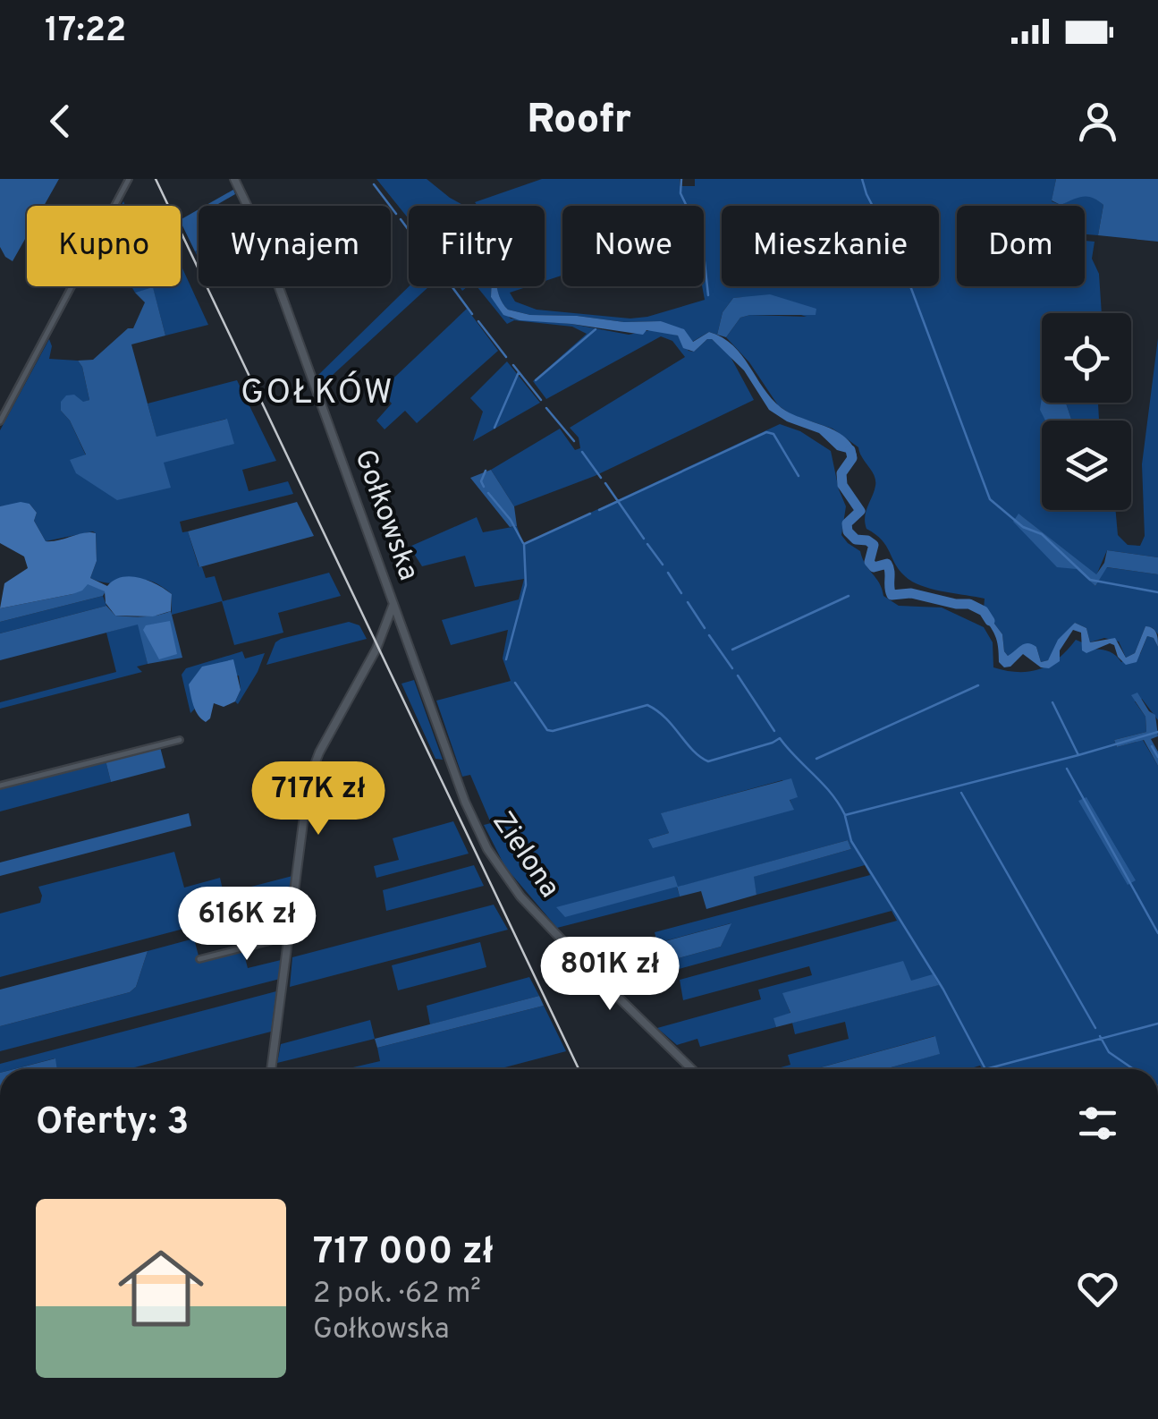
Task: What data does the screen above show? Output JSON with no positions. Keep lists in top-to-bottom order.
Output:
{
  "streets": {
    "street": ["Gołkowska", "Zielona"]
  },
  "crossings": [
    ["Gołkowska", "Zielona"]
  ],
  "districts": ["GOŁKÓW"],
  "page": {
    "status": "17:22",
    "header": "Roofr",
    "chip": [
      "Kupno",
      "Wynajem",
      "Filtry",
      "Nowe",
      "Mieszkanie",
      "Dom"
    ],
    "price": ["717K zł", "616K zł", "801K zł"],
    "heading": "Oferty: 3",
    "list": [
      {
        "name": "717 000 zł",
        "note": "2 pok. · 62 m² · Gołkowska"
      }
    ]
  }
}
